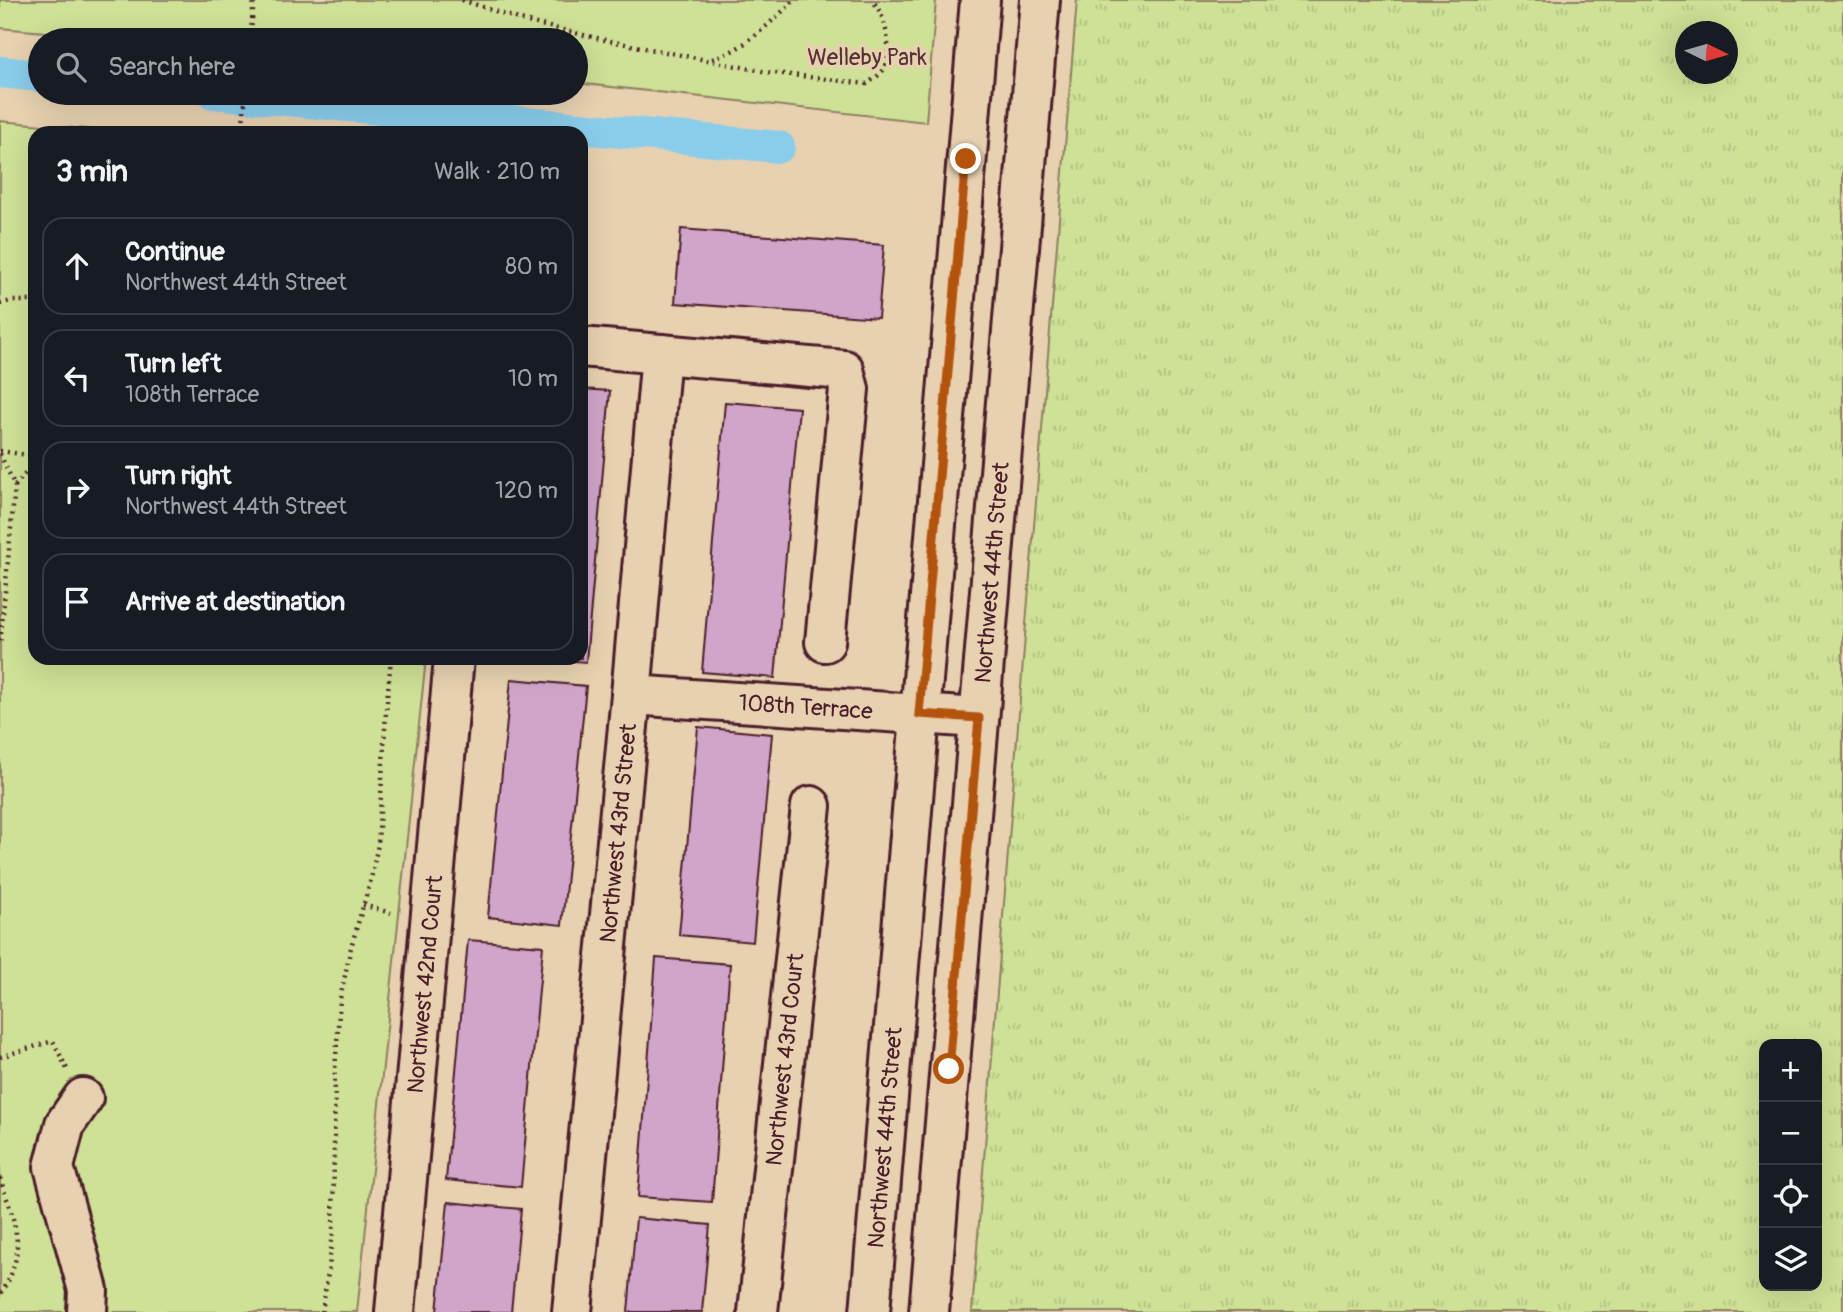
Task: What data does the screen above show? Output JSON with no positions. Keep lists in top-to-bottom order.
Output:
{
  "streets": {
    "street": [
      "Northwest 44th Street",
      "108th Terrace",
      "Northwest 43rd Street",
      "Northwest 42nd Court",
      "Northwest 43rd Court"
    ]
  },
  "crossings": [
    ["Northwest 44th Street", "108th Terrace"],
    ["108th Terrace", "Northwest 43rd Street"]
  ],
  "parks": ["Welleby Park"],
  "north": "right",
  "page": {
    "search": "Search here",
    "heading": ["3 min", "Walk · 210 m"],
    "list": [
      ["Continue", "Northwest 44th Street", "80 m"],
      ["Turn left", "108th Terrace", "10 m"],
      ["Turn right", "Northwest 44th Street", "120 m"],
      "Arrive at destination"
    ],
    "map_buttons": ["+", "−"]
  }
}
